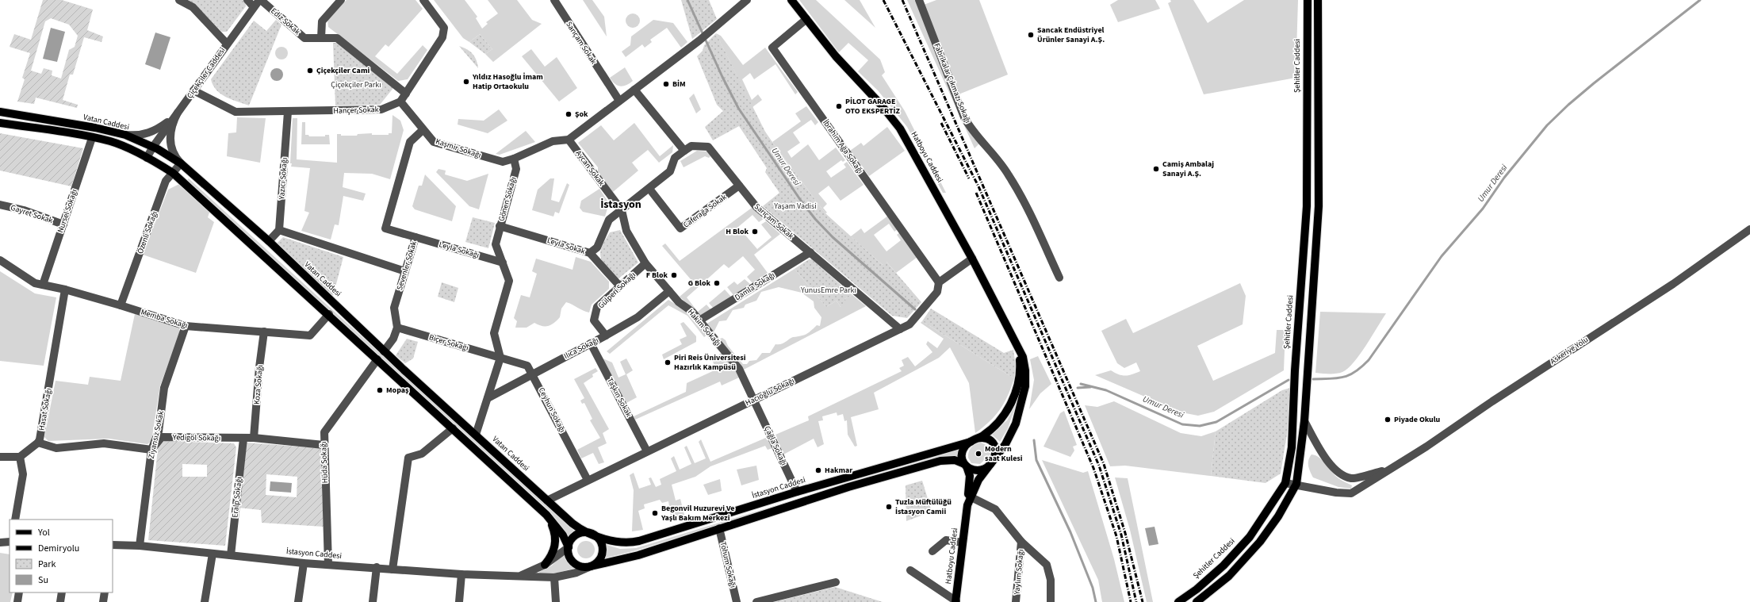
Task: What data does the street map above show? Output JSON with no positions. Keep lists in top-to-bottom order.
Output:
{
  "streets": {
    "main road": [
      "Şehitler Caddesi",
      "Vatan Caddesi",
      "Hatboyu Caddesi",
      "İstasyon Caddesi"
    ],
    "street": [
      "Ediz Sokak",
      "Sarıçam Sokak",
      "Çiçekçiler Caddesi",
      "Fabrikalar Çıkmazı Sokağı",
      "Hançer Sokak",
      "İbrahim Ağa Sokağı",
      "Kaşmir Sokağı",
      "Aycan Sokak",
      "Yazıcı Sokağı",
      "Gönen Sokağı",
      "Nursel Sokağı",
      "Caferağa Sokak",
      "Gayret Sokak",
      "Özenli Sokağı",
      "Leyla Sokak",
      "Leyla Sokağı",
      "Sevenler Sokak",
      "Damla Sokağı",
      "Gülperi Sokağı",
      "Memba Sokağı",
      "Hakim Sokağı",
      "Biçer Sokağı",
      "Ilıca Sokağı",
      "Askeriye Yolu",
      "Koza Sokağı",
      "Hacıoğlu Sokağı",
      "Taşkın Sokak",
      "Hasat Sokağı",
      "Ceyhun Sokağı",
      "Ziyansız Sokak",
      "Yedigöl Sokağı",
      "Çağla Sokağı",
      "Hüda Sokağı",
      "Eralp Sokağı",
      "Tohum Sokağı",
      "Yaylım Sokağı"
    ]
  },
  "crossings": [
    ["Ediz Sokak", "Çiçekçiler Caddesi"],
    ["Sarıçam Sokak", "Caferağa Sokak"],
    ["Sarıçam Sokak", "Damla Sokağı"],
    ["Sarıçam Sokak", "Hacıoğlu Sokağı"],
    ["Şehitler Caddesi", "Askeriye Yolu"],
    ["Çiçekçiler Caddesi", "Hançer Sokak"],
    ["Çiçekçiler Caddesi", "Vatan Caddesi"],
    ["Hançer Sokak", "Kaşmir Sokağı"],
    ["Hançer Sokak", "Yazıcı Sokağı"],
    ["Vatan Caddesi", "Özenli Sokağı"],
    ["Vatan Caddesi", "Hacıoğlu Sokağı"],
    ["Vatan Caddesi", "İstasyon Caddesi"],
    ["İbrahim Ağa Sokağı", "Hatboyu Caddesi"],
    ["İbrahim Ağa Sokağı", "Hacıoğlu Sokağı"],
    ["Kaşmir Sokağı", "Gönen Sokağı"],
    ["Kaşmir Sokağı", "Sevenler Sokak"],
    ["Hatboyu Caddesi", "İstasyon Caddesi"],
    ["Aycan Sokak", "Gülperi Sokağı"],
    ["Aycan Sokak", "Hakim Sokağı"],
    ["Gönen Sokağı", "Leyla Sokak"],
    ["Gönen Sokağı", "Leyla Sokağı"],
    ["Gönen Sokağı", "Biçer Sokağı"],
    ["Gönen Sokağı", "Ceyhun Sokağı"],
    ["Nursel Sokağı", "Gayret Sokak"],
    ["Nursel Sokağı", "Memba Sokağı"],
    ["Özenli Sokağı", "Memba Sokağı"],
    ["Leyla Sokak", "Gülperi Sokağı"],
    ["Leyla Sokağı", "Sevenler Sokak"],
    ["Sevenler Sokak", "Biçer Sokağı"],
    ["Damla Sokağı", "Hakim Sokağı"],
    ["Gülperi Sokağı", "Hakim Sokağı"],
    ["Gülperi Sokağı", "Ilıca Sokağı"],
    ["Memba Sokağı", "Koza Sokağı"],
    ["Memba Sokağı", "Hasat Sokağı"],
    ["Memba Sokağı", "Ziyansız Sokak"],
    ["Hakim Sokağı", "Ilıca Sokağı"],
    ["Hakim Sokağı", "Hacıoğlu Sokağı"],
    ["Hakim Sokağı", "Çağla Sokağı"],
    ["Biçer Sokağı", "Ceyhun Sokağı"],
    ["Ilıca Sokağı", "Taşkın Sokak"],
    ["Ilıca Sokağı", "Ceyhun Sokağı"],
    ["Koza Sokağı", "Yedigöl Sokağı"],
    ["Hacıoğlu Sokağı", "Taşkın Sokak"],
    ["Hacıoğlu Sokağı", "Ceyhun Sokağı"],
    ["Hacıoğlu Sokağı", "Çağla Sokağı"],
    ["Ziyansız Sokak", "Yedigöl Sokağı"],
    ["Ziyansız Sokak", "İstasyon Caddesi"],
    ["Yedigöl Sokağı", "Hüda Sokağı"],
    ["Yedigöl Sokağı", "Eralp Sokağı"],
    ["Çağla Sokağı", "İstasyon Caddesi"],
    ["Hüda Sokağı", "İstasyon Caddesi"],
    ["İstasyon Caddesi", "Eralp Sokağı"]
  ],
  "districts": ["İstasyon"],
  "water": ["Umur Deresi"],
  "parks": ["Çiçekçiler Parkı", "Yaşam Vadisi", "YunusEmre Parkı"],
  "places": [
    "Sancak Endüstriyel Ürünler Sanayi A.Ş.",
    "Çiçekçiler Cami",
    "Yıldız Hasoğlu İmam Hatip Ortaokulu",
    "BİM",
    "PİLOT GARAGE OTO EKSPERTİZ",
    "Şok",
    "Camiş Ambalaj Sanayi A.Ş.",
    "H Blok",
    "F Blok",
    "G Blok",
    "Piri Reis Üniversitesi Hazırlık Kampüsü",
    "Mopaş",
    "Piyade Okulu",
    "Modern saat Kulesi",
    "Hakmar",
    "Tuzla Müftülüğü İstasyon Camii",
    "Begonvil Huzurevi Ve Yaşlı Bakım Merkezi"
  ],
  "legend": [
    "Yol",
    "Demiryolu",
    "Park",
    "Su"
  ]
}
